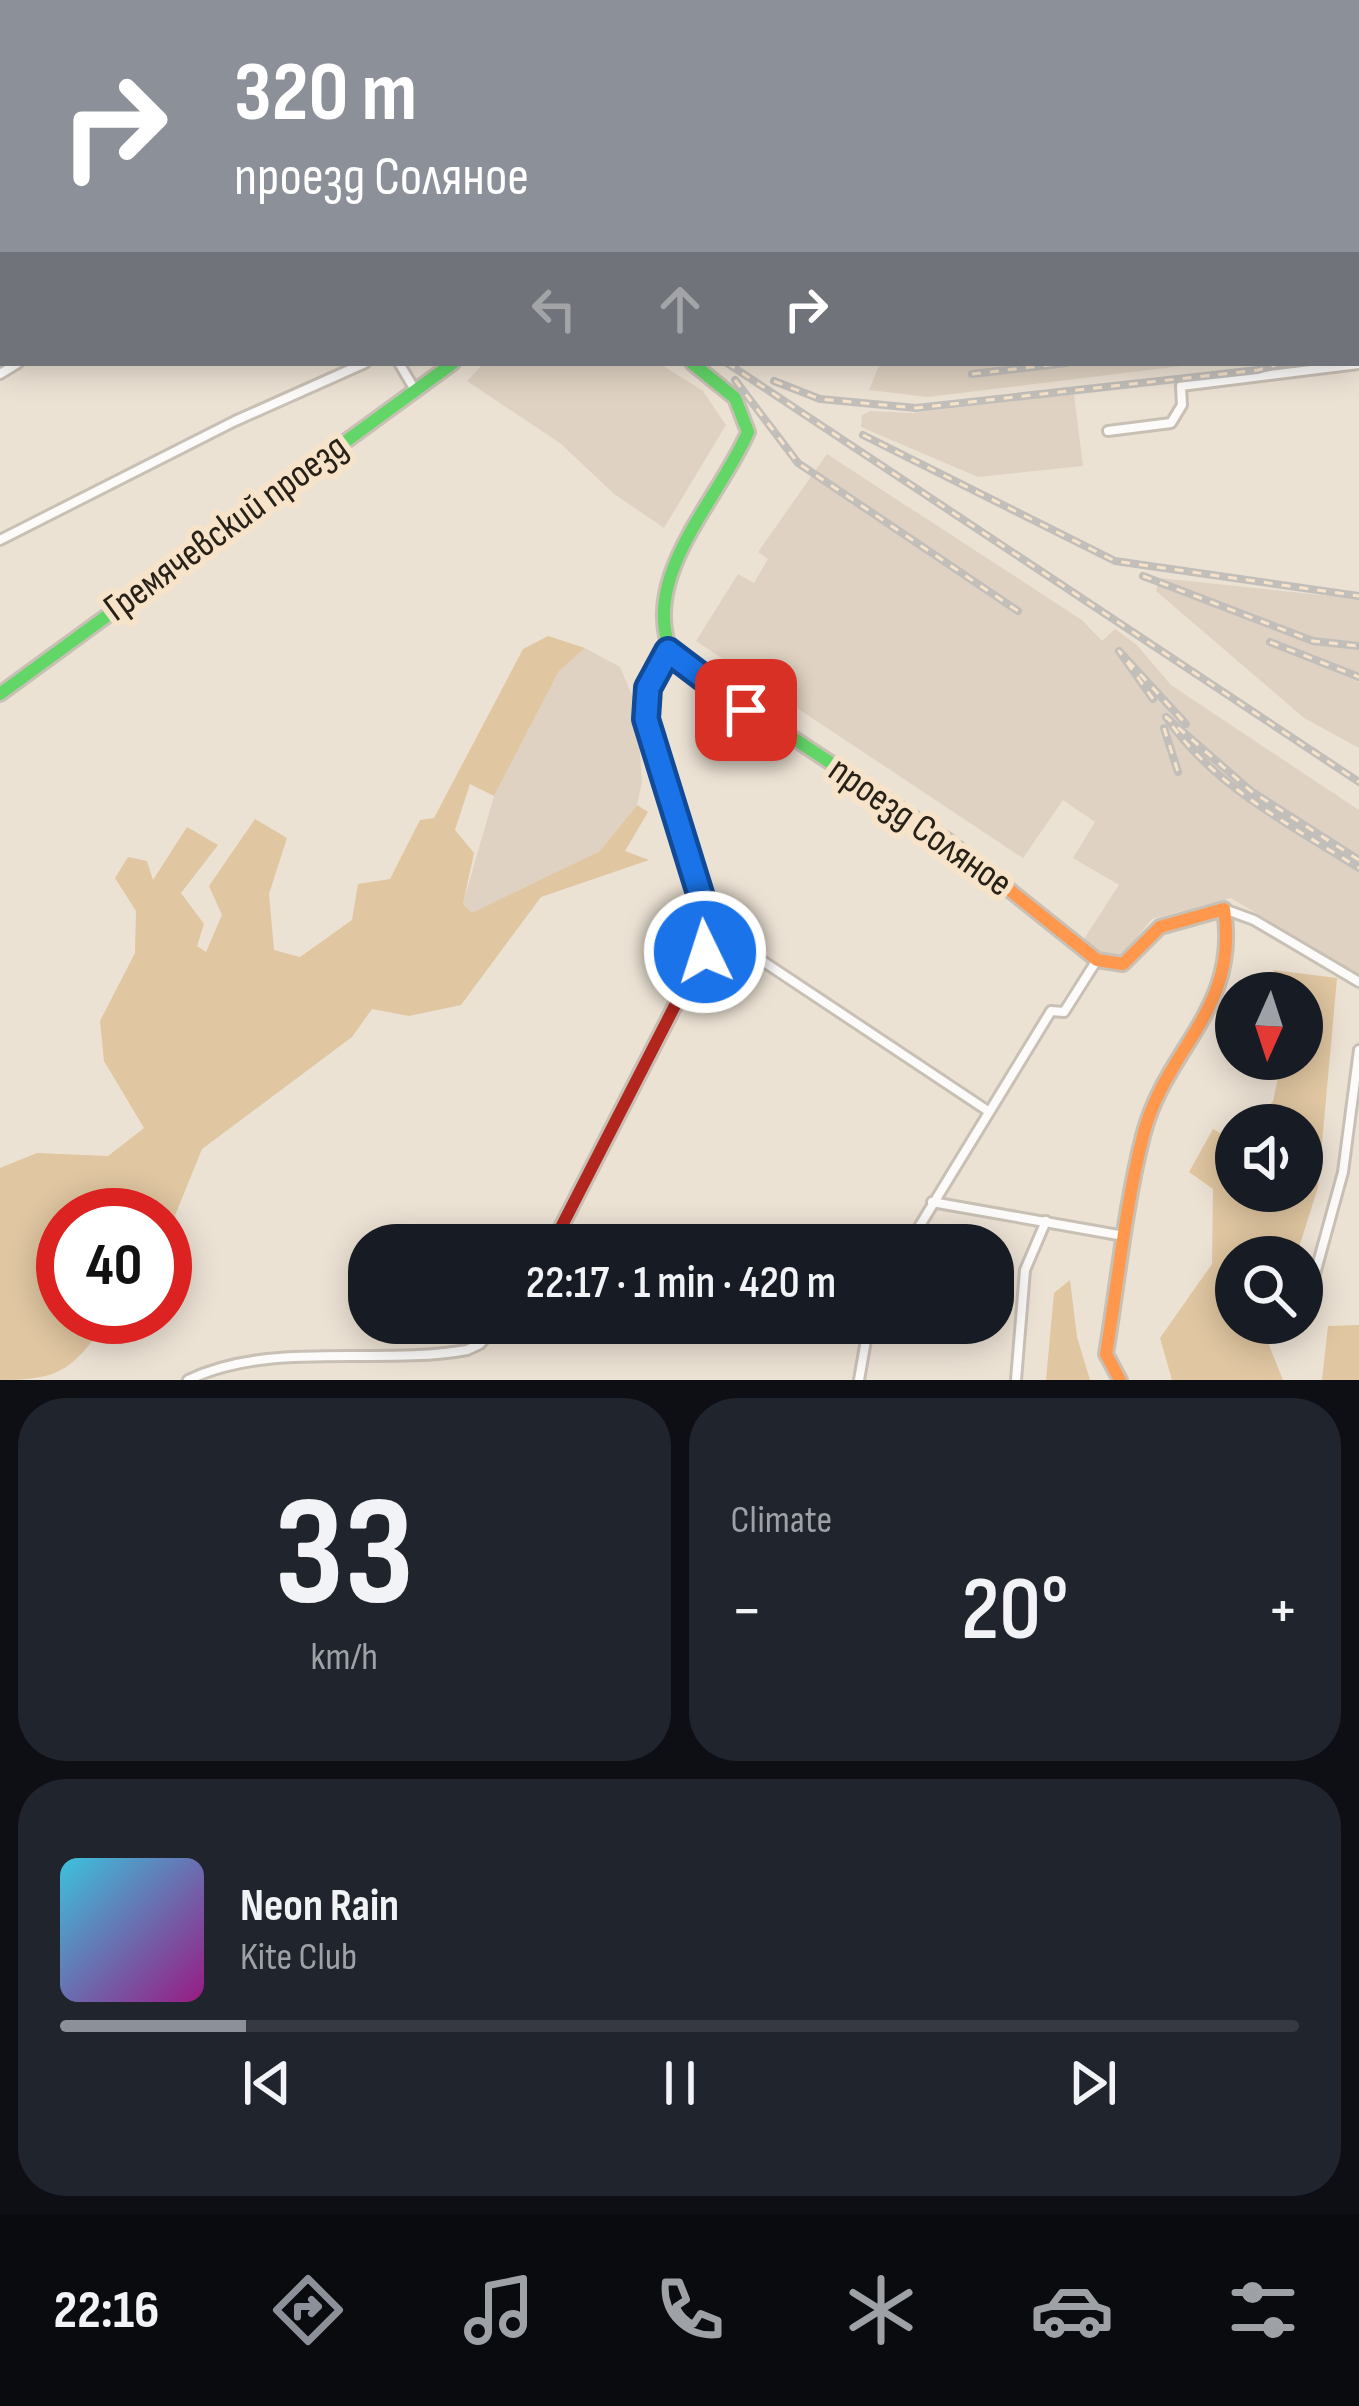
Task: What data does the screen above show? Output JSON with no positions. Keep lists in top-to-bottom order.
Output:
{
  "streets": {
    "street": ["Гремячевский проезд", "проезд Соляное"]
  },
  "north": "bottom",
  "page": {
    "turn": ["320 m", "проезд Соляное"],
    "limit": "40",
    "trip": "22:17 · 1 min · 420 m",
    "tile": [
      ["33", "km/h"],
      "Climate"
    ],
    "heat": ["−", "20°", "+"],
    "song": ["Neon Rain", "Kite Club"],
    "tabs": "22:16"
  }
}
